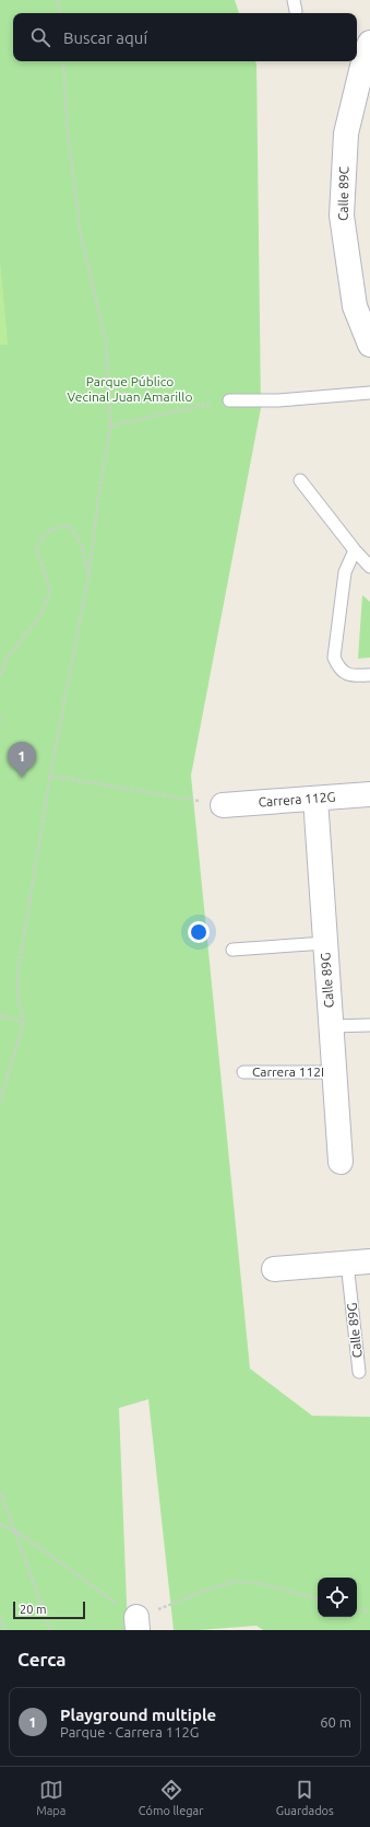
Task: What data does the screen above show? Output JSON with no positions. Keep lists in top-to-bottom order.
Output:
{
  "streets": {
    "street": ["Calle 89C", "Carrera 112G", "Calle 89G"],
    "lane": ["Carrera 112I"]
  },
  "crossings": [
    ["Carrera 112G", "Calle 89G"],
    ["Calle 89G", "Carrera 112I"]
  ],
  "parks": ["Parque Público Vecinal Juan Amarillo"],
  "scale_bar": "20 m",
  "page": {
    "search": "Buscar aquí",
    "pins": "1",
    "scale": "20 m",
    "heading": "Cerca",
    "list": [
      {
        "mark": "1",
        "name": "Playground multiple",
        "note": "Parque · Carrera 112G",
        "value": "60 m"
      }
    ],
    "nav": ["Mapa", "Cómo llegar", "Guardados"]
  }
}
